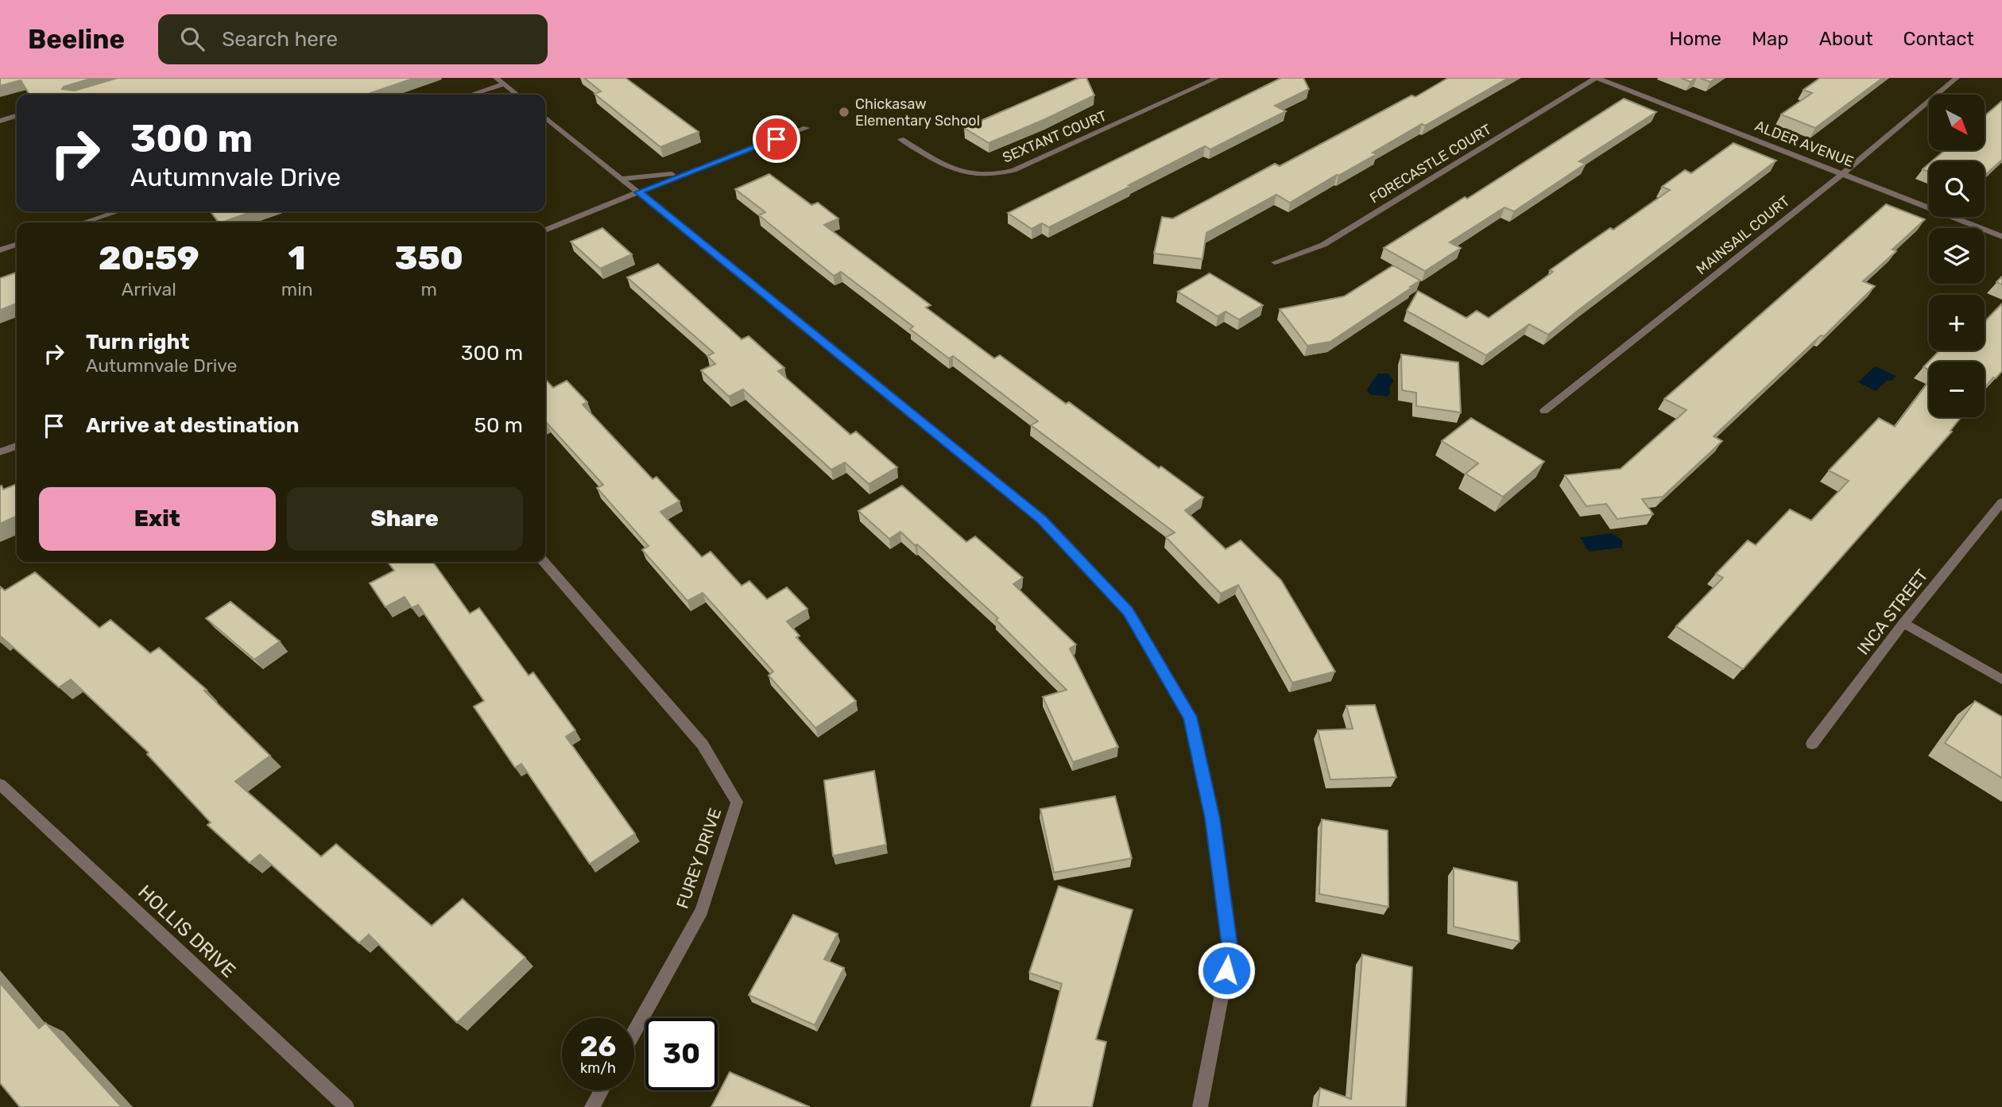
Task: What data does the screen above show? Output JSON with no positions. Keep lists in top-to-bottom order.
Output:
{
  "streets": {
    "street": [
      "SEXTANT COURT",
      "ALDER AVENUE",
      "FORECASTLE COURT",
      "MAINSAIL COURT",
      "INCA STREET",
      "FUREY DRIVE",
      "HOLLIS DRIVE"
    ]
  },
  "crossings": [
    ["ALDER AVENUE", "FORECASTLE COURT"],
    ["ALDER AVENUE", "MAINSAIL COURT"]
  ],
  "places": ["Chickasaw Elementary School"],
  "north": "bottom right",
  "page": {
    "header": "Beeline",
    "search": "Search here",
    "nav": [
      "Home",
      "Map",
      "About",
      "Contact"
    ],
    "map_buttons": ["+", "−"],
    "turn": ["300 m", "Autumnvale Drive"],
    "eta": [
      "20:59",
      "Arrival",
      "1",
      "min",
      "350",
      "m"
    ],
    "list": [
      {
        "name": "Turn right",
        "note": "Autumnvale Drive",
        "value": "300 m"
      },
      {
        "name": "Arrive at destination",
        "value": "50 m"
      }
    ],
    "buttons": ["Exit", "Share"],
    "speed": "26 km/h",
    "limit": "30"
  }
}
